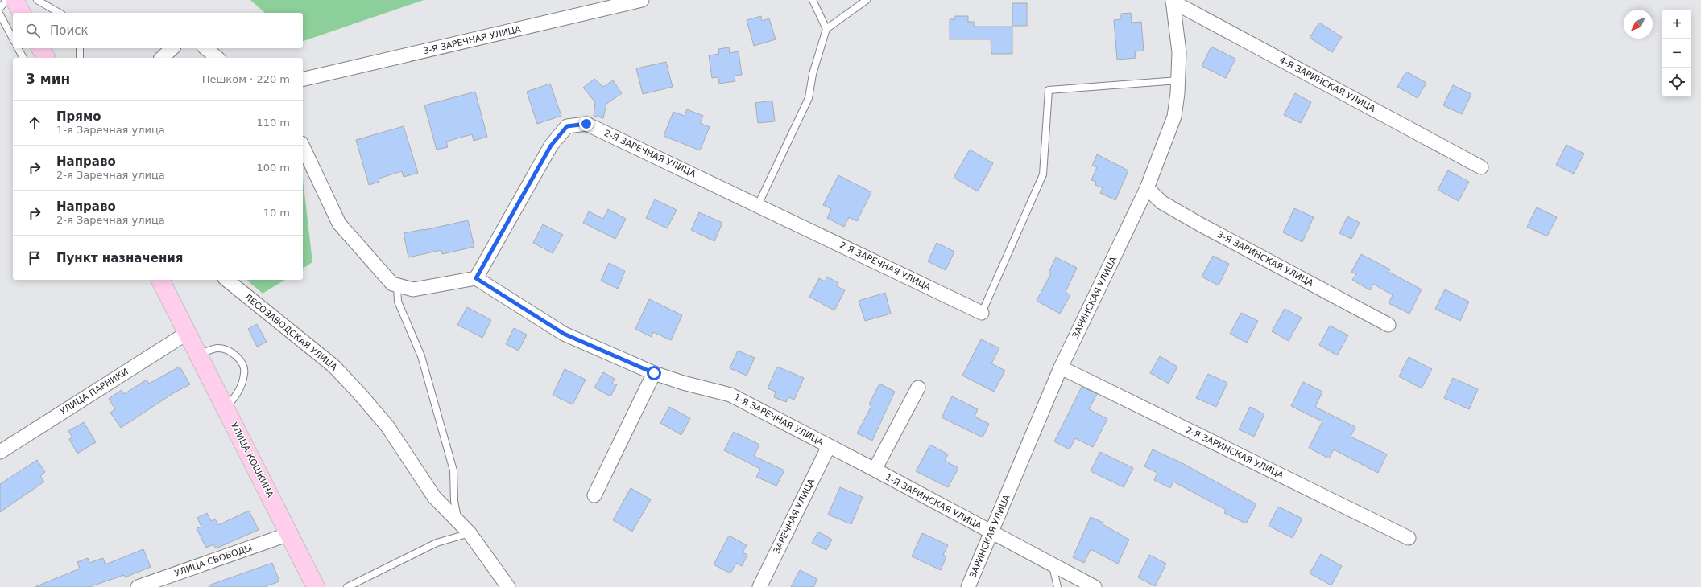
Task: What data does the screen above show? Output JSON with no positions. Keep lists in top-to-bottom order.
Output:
{
  "streets": {
    "main road": ["УЛИЦА КОШКИНА"],
    "street": [
      "3-Я ЗАРЕЧНАЯ УЛИЦА",
      "4-Я ЗАРИНСКАЯ УЛИЦА",
      "2-Я ЗАРЕЧНАЯ УЛИЦА",
      "3-Я ЗАРИНСКАЯ УЛИЦА",
      "ЗАРИНСКАЯ УЛИЦА",
      "ЛЕСОЗАВОДСКАЯ УЛИЦА",
      "УЛИЦА ПАРНИКИ",
      "1-Я ЗАРЕЧНАЯ УЛИЦА",
      "2-Я ЗАРИНСКАЯ УЛИЦА",
      "1-Я ЗАРИНСКАЯ УЛИЦА",
      "ЗАРЕЧНАЯ УЛИЦА",
      "УЛИЦА СВОБОДЫ"
    ]
  },
  "crossings": [
    ["4-Я ЗАРИНСКАЯ УЛИЦА", "ЗАРИНСКАЯ УЛИЦА"],
    ["2-Я ЗАРЕЧНАЯ УЛИЦА", "1-Я ЗАРЕЧНАЯ УЛИЦА"],
    ["3-Я ЗАРИНСКАЯ УЛИЦА", "ЗАРИНСКАЯ УЛИЦА"],
    ["ЗАРИНСКАЯ УЛИЦА", "2-Я ЗАРИНСКАЯ УЛИЦА"],
    ["ЗАРИНСКАЯ УЛИЦА", "1-Я ЗАРИНСКАЯ УЛИЦА"],
    ["УЛИЦА ПАРНИКИ", "УЛИЦА КОШКИНА"],
    ["1-Я ЗАРЕЧНАЯ УЛИЦА", "1-Я ЗАРИНСКАЯ УЛИЦА"],
    ["1-Я ЗАРЕЧНАЯ УЛИЦА", "ЗАРЕЧНАЯ УЛИЦА"],
    ["УЛИЦА КОШКИНА", "УЛИЦА СВОБОДЫ"]
  ],
  "north": "bottom left",
  "page": {
    "map_buttons": ["+", "−"],
    "search": "Поиск",
    "heading": ["3 мин", "Пешком · 220 m"],
    "list": [
      ["Прямо", "1-я Заречная улица", "110 m"],
      ["Направо", "2-я Заречная улица", "100 m"],
      ["Направо", "2-я Заречная улица", "10 m"],
      "Пункт назначения"
    ]
  }
}
